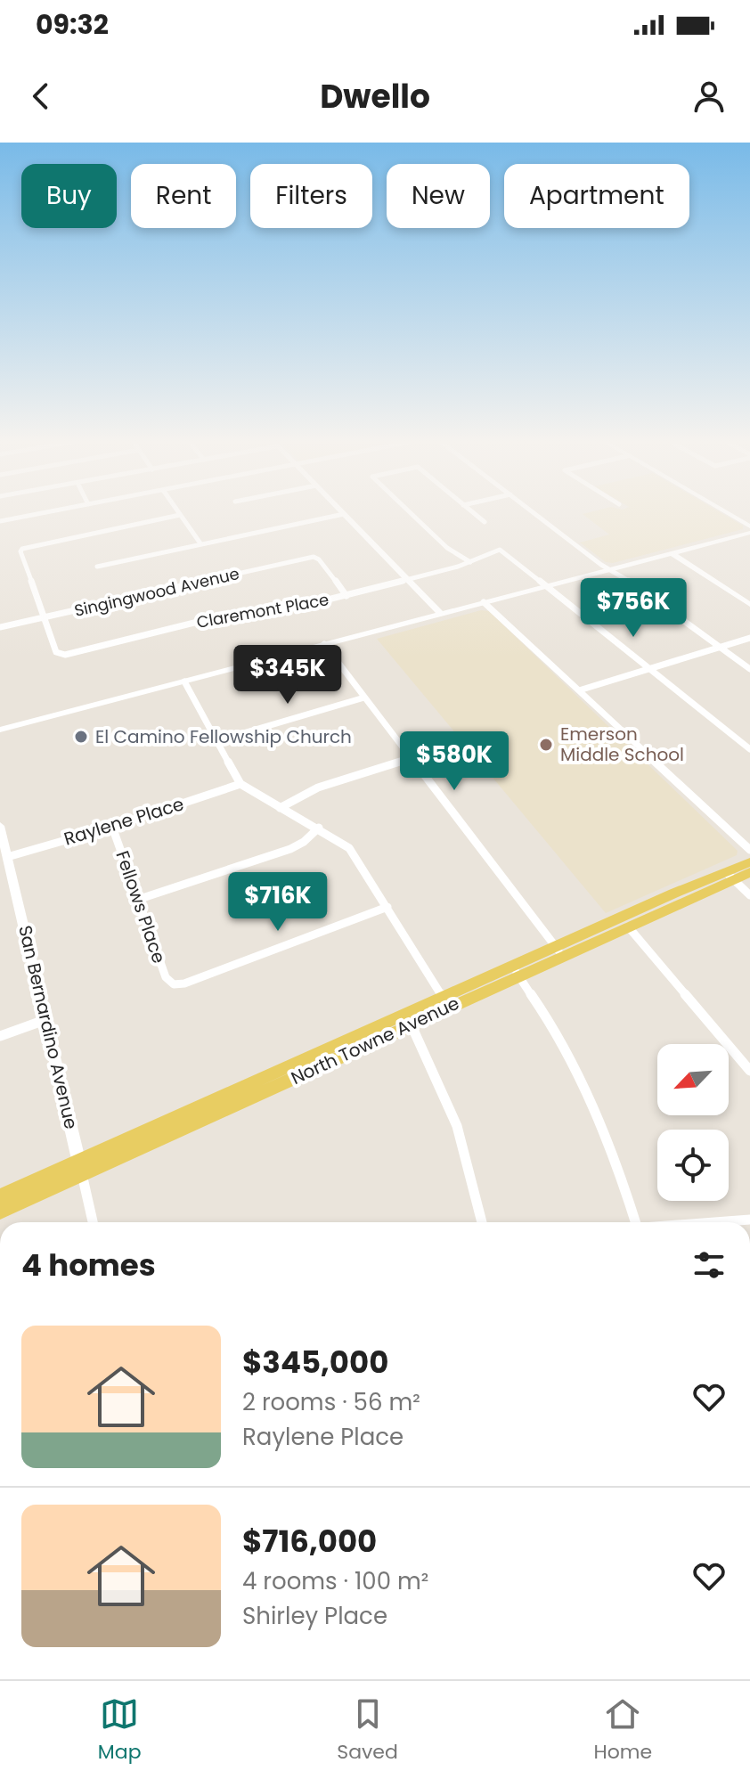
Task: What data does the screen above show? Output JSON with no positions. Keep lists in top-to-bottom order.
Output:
{
  "streets": {
    "main road": ["San Bernardino Avenue", "North Towne Avenue"],
    "street": [
      "Singingwood Avenue",
      "Claremont Place",
      "Raylene Place",
      "Fellows Place"
    ]
  },
  "crossings": [
    ["Singingwood Avenue", "Claremont Place"],
    ["Raylene Place", "Fellows Place"],
    ["Raylene Place", "San Bernardino Avenue"],
    ["San Bernardino Avenue", "North Towne Avenue"]
  ],
  "places": ["El Camino Fellowship Church", "Emerson Middle School"],
  "north": "bottom left",
  "page": {
    "status": "09:32",
    "header": "Dwello",
    "chip": [
      "Buy",
      "Rent",
      "Filters",
      "New",
      "Apartment"
    ],
    "price": [
      "$756K",
      "$345K",
      "$580K",
      "$716K"
    ],
    "heading": "4 homes",
    "list": [
      {
        "name": "$345,000",
        "note": "2 rooms · 56 m² · Raylene Place"
      },
      {
        "name": "$716,000",
        "note": "4 rooms · 100 m² · Shirley Place"
      }
    ],
    "tabs": ["Map", "Saved", "Home"]
  }
}
